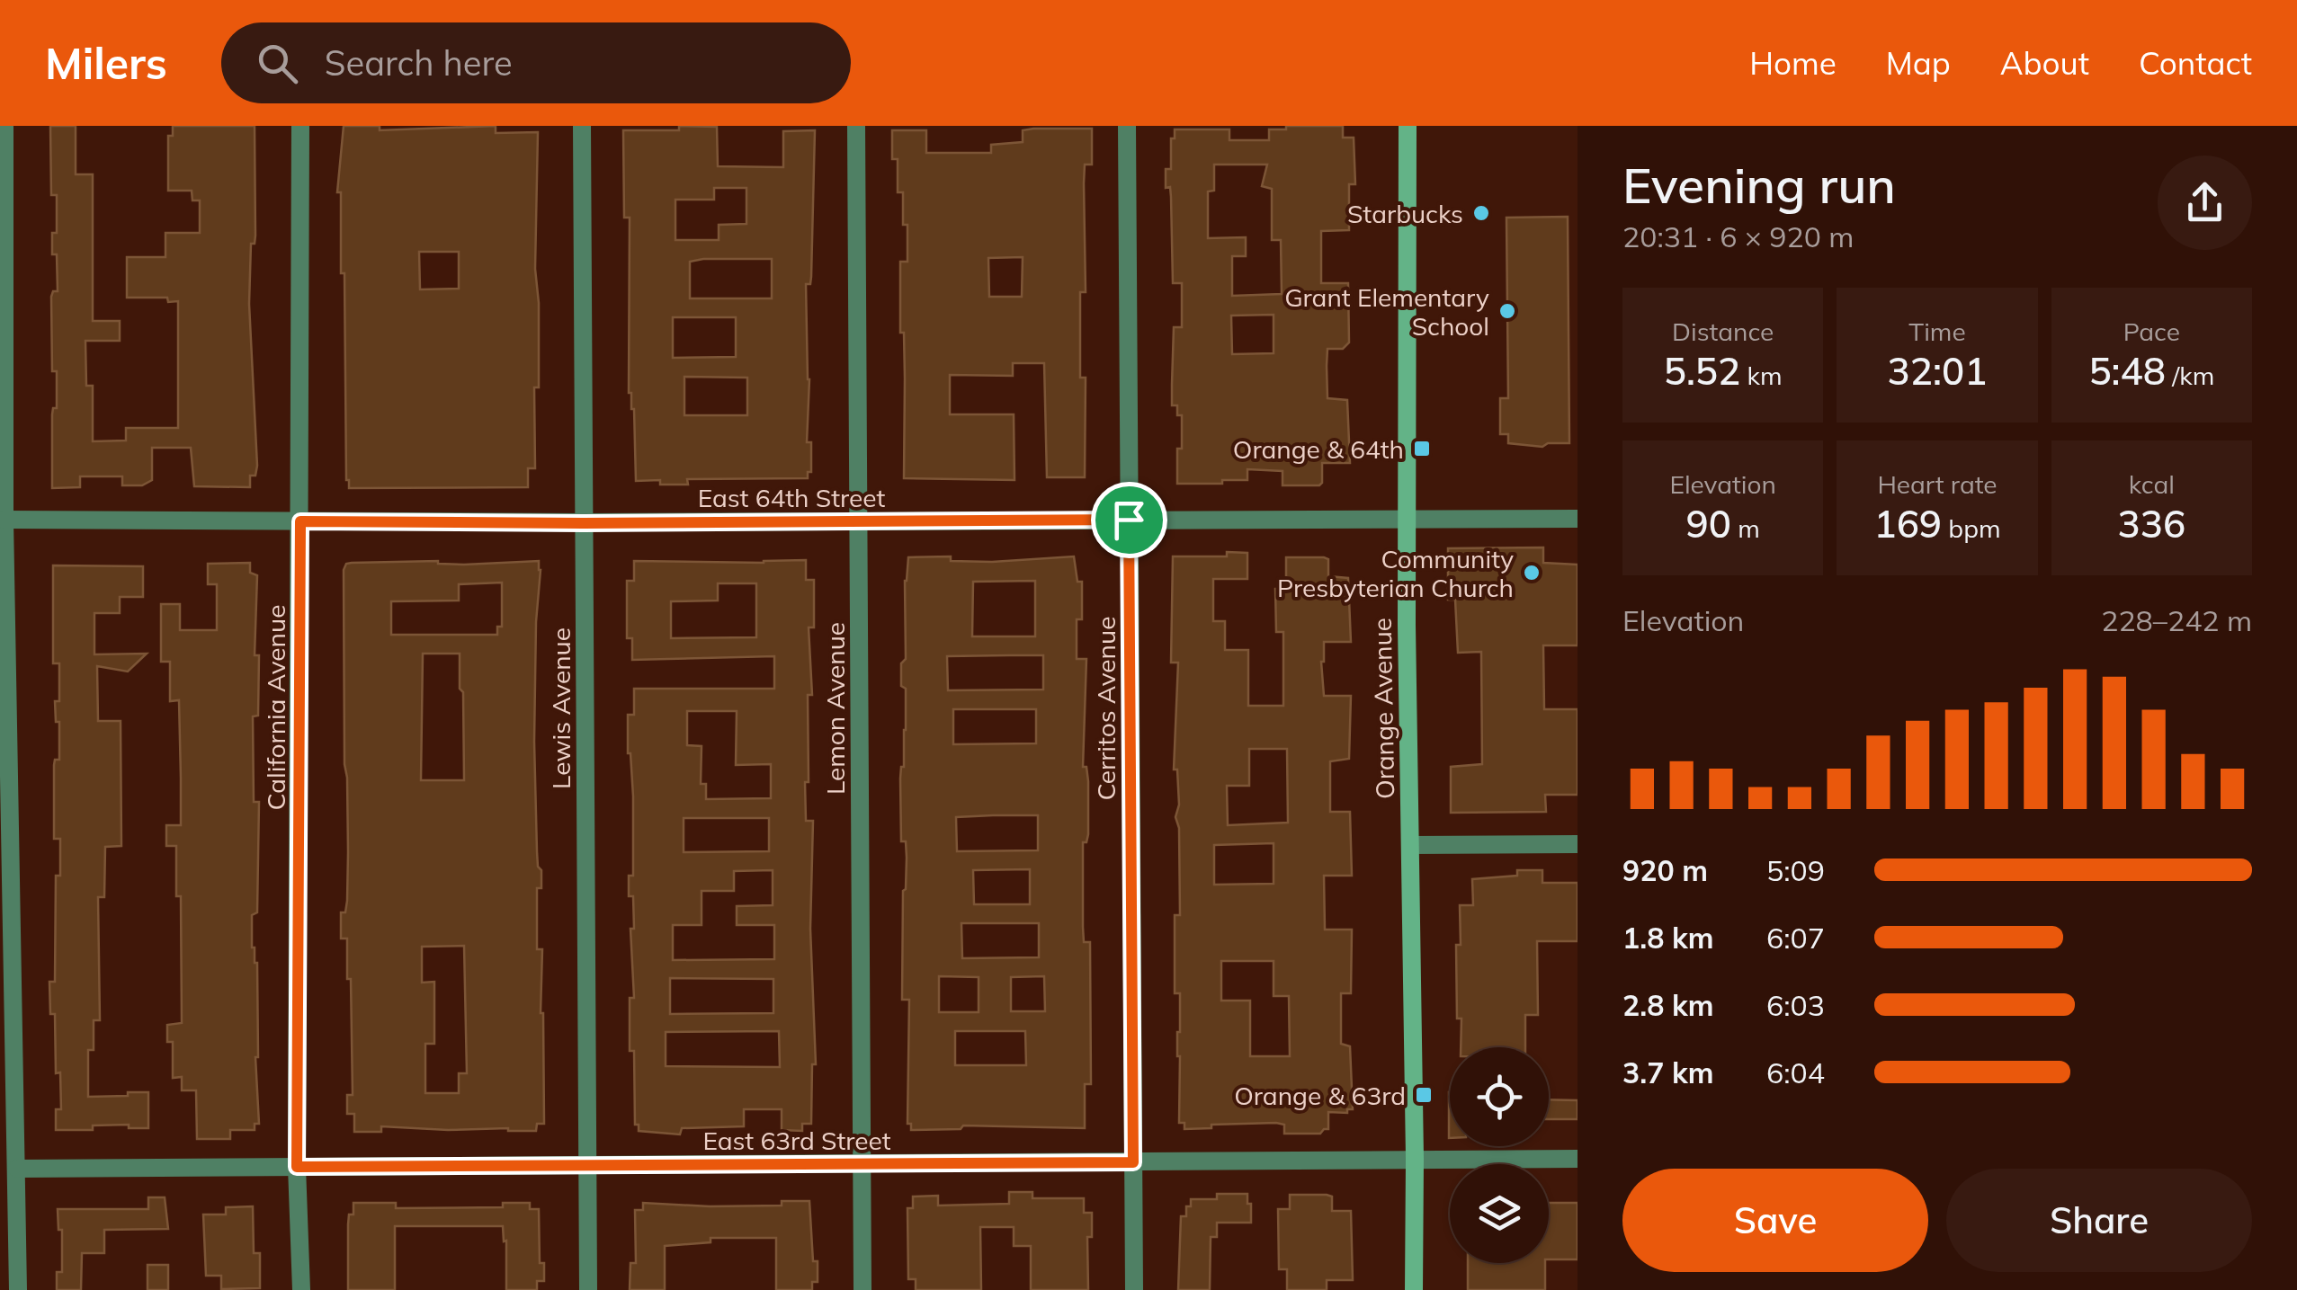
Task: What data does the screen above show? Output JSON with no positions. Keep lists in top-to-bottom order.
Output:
{
  "streets": {
    "street": [
      "East 64th Street",
      "California Avenue",
      "Lewis Avenue",
      "Lemon Avenue",
      "Cerritos Avenue",
      "Orange Avenue",
      "East 63rd Street"
    ]
  },
  "crossings": [
    ["East 64th Street", "California Avenue"],
    ["East 64th Street", "Lewis Avenue"],
    ["East 64th Street", "Lemon Avenue"],
    ["East 64th Street", "Cerritos Avenue"],
    ["East 64th Street", "Orange Avenue"],
    ["California Avenue", "East 63rd Street"],
    ["Lewis Avenue", "East 63rd Street"],
    ["Lemon Avenue", "East 63rd Street"],
    ["Cerritos Avenue", "East 63rd Street"],
    ["Orange Avenue", "East 63rd Street"]
  ],
  "places": {
    "other": ["Starbucks", "Grant Elementary School", "Community Presbyterian Church"],
    "transit": ["Orange & 64th", "Orange & 63rd"]
  },
  "page": {
    "header": "Milers",
    "search": "Search here",
    "nav": [
      "Home",
      "Map",
      "About",
      "Contact"
    ],
    "heading": ["Evening run", "20:31 · 6 × 920 m"],
    "stats": [
      ["Distance", "5.52 km"],
      ["Time", "32:01"],
      ["Pace", "5:48 /km"],
      ["Elevation", "90 m"],
      ["Heart rate", "169 bpm"],
      ["kcal", "336"]
    ],
    "chart": ["Elevation", "228–242 m"],
    "list": [
      {
        "name": "920 m",
        "note": "5:09"
      },
      {
        "name": "1.8 km",
        "note": "6:07"
      },
      {
        "name": "2.8 km",
        "note": "6:03"
      },
      {
        "name": "3.7 km",
        "note": "6:04"
      }
    ],
    "buttons": ["Save", "Share"]
  }
}
